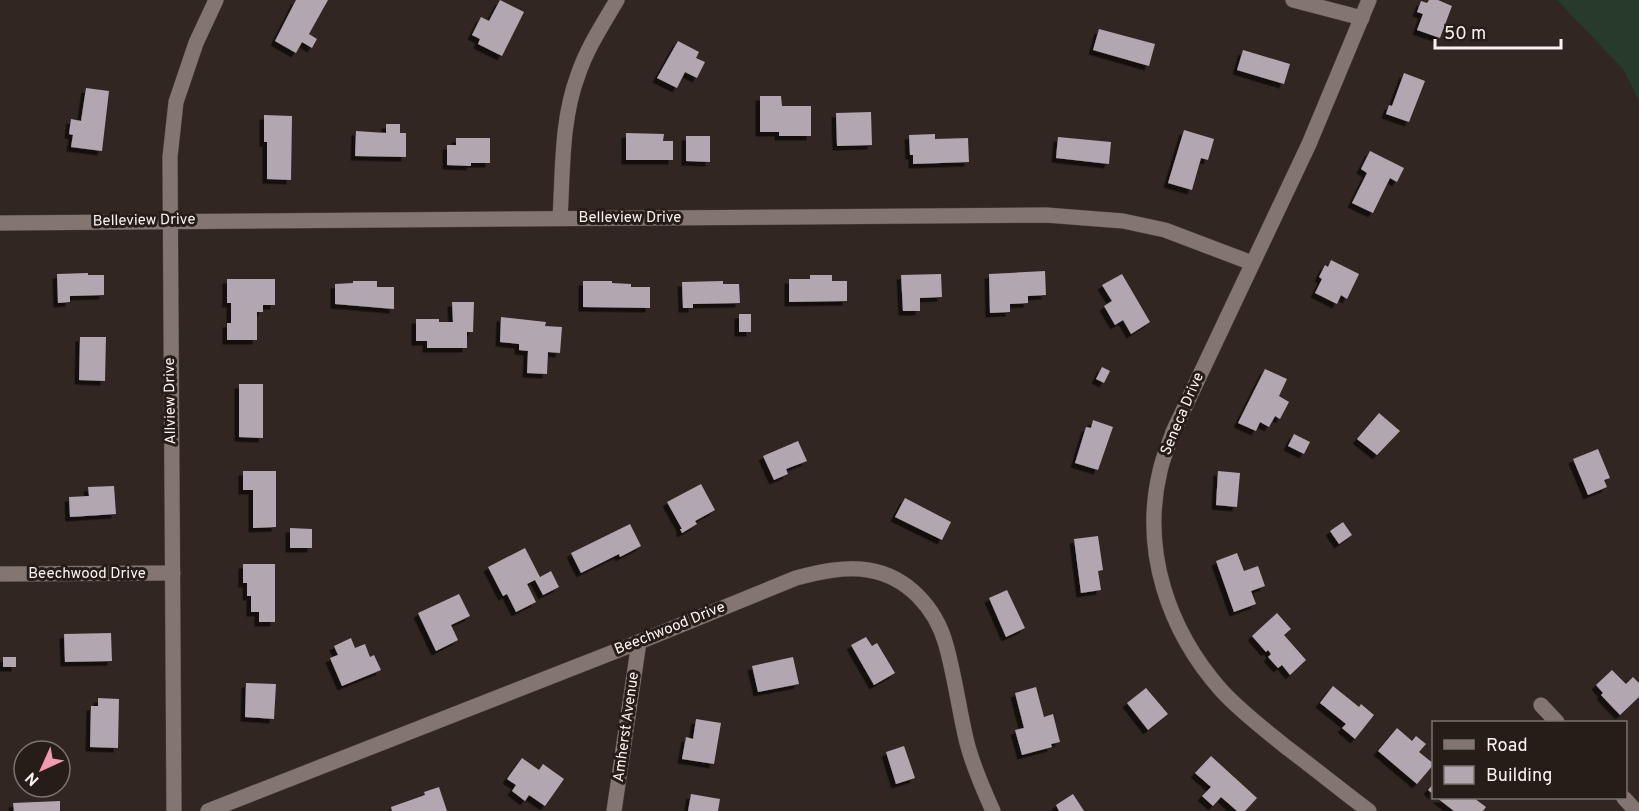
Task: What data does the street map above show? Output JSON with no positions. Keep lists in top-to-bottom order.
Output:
{
  "streets": {
    "street": [
      "Belleview Drive",
      "Allview Drive",
      "Seneca Drive",
      "Beechwood Drive",
      "Amherst Avenue"
    ]
  },
  "crossings": [
    ["Belleview Drive", "Allview Drive"],
    ["Belleview Drive", "Seneca Drive"],
    ["Allview Drive", "Beechwood Drive"],
    ["Beechwood Drive", "Amherst Avenue"]
  ],
  "legend": ["Road", "Building"],
  "scale_bar": "50 m",
  "north": "bottom left"
}
